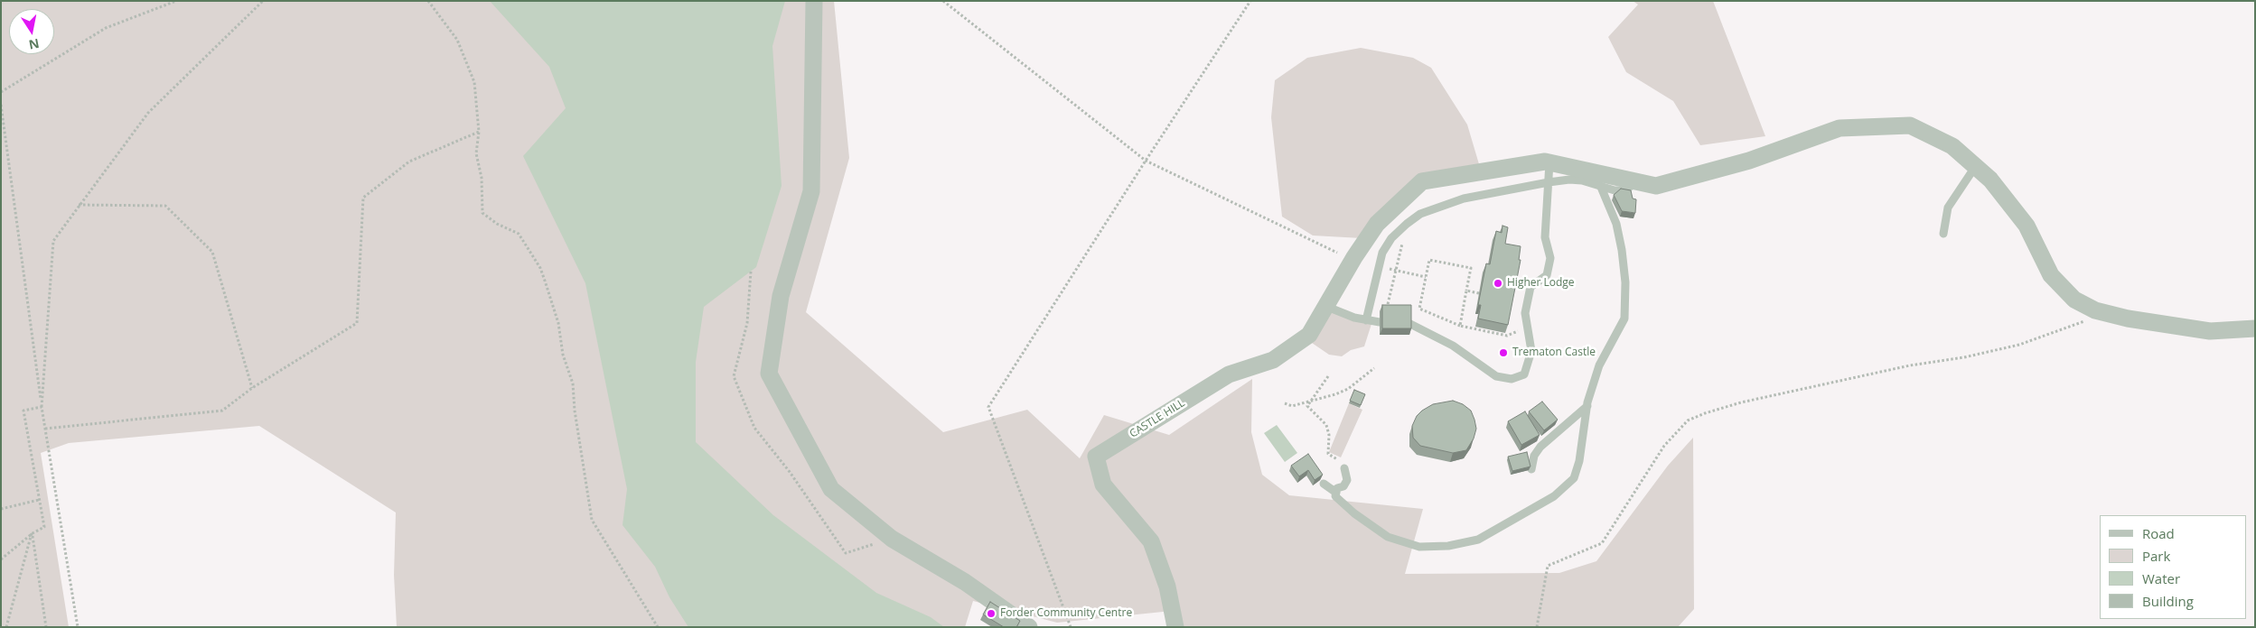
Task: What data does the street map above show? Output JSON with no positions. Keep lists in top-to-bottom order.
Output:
{
  "streets": {
    "street": ["CASTLE HILL"]
  },
  "places": ["Higher Lodge", "Trematon Castle", "Forder Community Centre"],
  "legend": [
    "Road",
    "Park",
    "Water",
    "Building"
  ],
  "north": "bottom"
}
